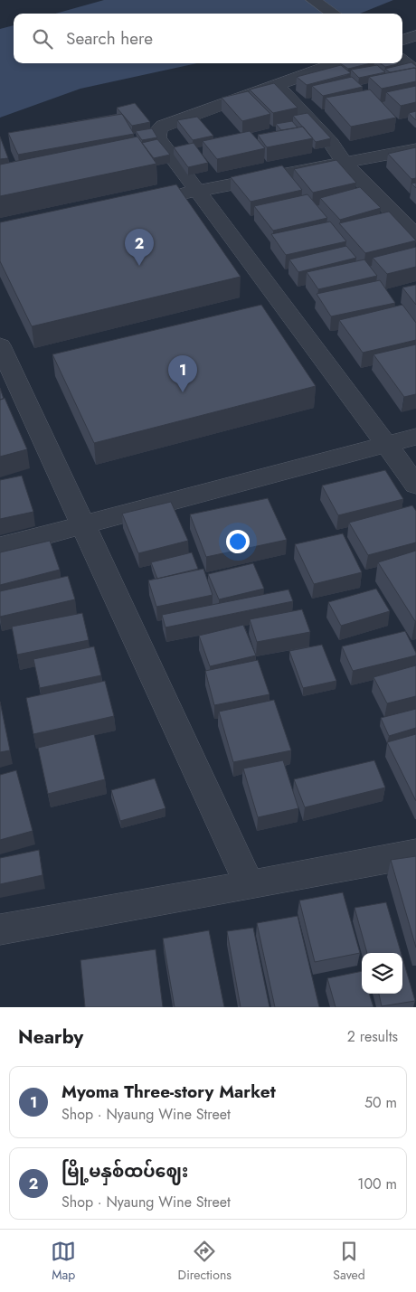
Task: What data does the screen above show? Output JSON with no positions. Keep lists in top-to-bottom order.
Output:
{
  "page": {
    "search": "Search here",
    "pins": ["2", "1"],
    "heading": ["Nearby", "2 results"],
    "list": [
      {
        "mark": "1",
        "name": "Myoma Three-story Market",
        "note": "Shop · Nyaung Wine Street",
        "value": "50 m"
      },
      {
        "mark": "2",
        "name": "မြို့မနှစ်ထပ်ဈေး",
        "note": "Shop · Nyaung Wine Street",
        "value": "100 m"
      }
    ],
    "nav": ["Map", "Directions", "Saved"]
  }
}
